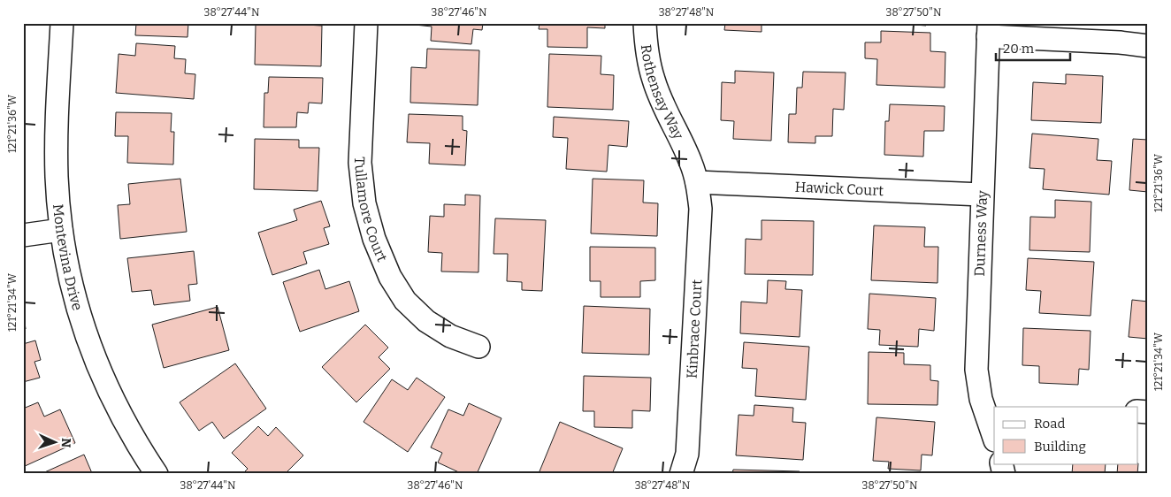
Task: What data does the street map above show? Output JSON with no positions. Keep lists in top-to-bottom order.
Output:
{
  "streets": {
    "street": [
      "Rothensay Way",
      "Hawick Court",
      "Tullamore Court",
      "Durness Way",
      "Montevina Drive",
      "Kinbrace Court"
    ]
  },
  "crossings": [
    ["Rothensay Way", "Hawick Court"],
    ["Rothensay Way", "Kinbrace Court"],
    ["Hawick Court", "Durness Way"],
    ["Hawick Court", "Kinbrace Court"]
  ],
  "legend": ["Road", "Building"],
  "scale_bar": "20 m",
  "north": "right",
  "coordinates": [
    "38°27'44\"N",
    "38°27'46\"N",
    "38°27'48\"N",
    "38°27'50\"N",
    "121°21'36\"W",
    "121°21'34\"W"
  ]
}
